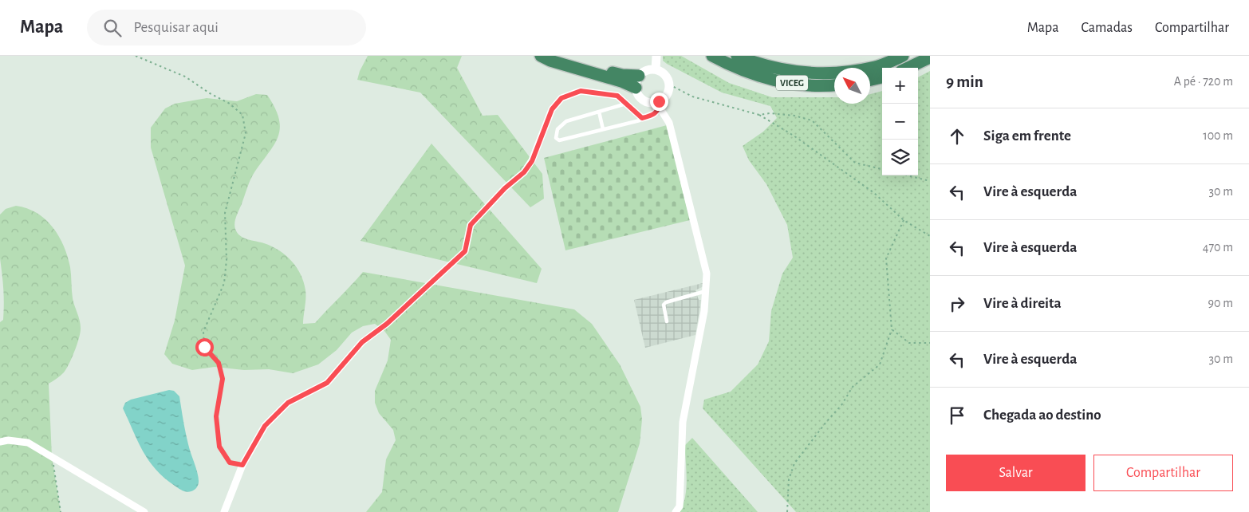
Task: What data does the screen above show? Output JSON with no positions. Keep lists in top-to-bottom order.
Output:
{
  "streets": {
    "highway": ["VICEG"]
  },
  "north": "top left",
  "page": {
    "header": "Mapa",
    "search": "Pesquisar aqui",
    "nav": ["Mapa", "Camadas", "Compartilhar"],
    "heading": ["9 min", "A pé · 720 m"],
    "map_buttons": ["+", "−"],
    "list": [
      ["Siga em frente", "100 m"],
      ["Vire à esquerda", "30 m"],
      ["Vire à esquerda", "470 m"],
      ["Vire à direita", "90 m"],
      ["Vire à esquerda", "30 m"],
      "Chegada ao destino"
    ],
    "buttons": ["Salvar", "Compartilhar"]
  }
}
